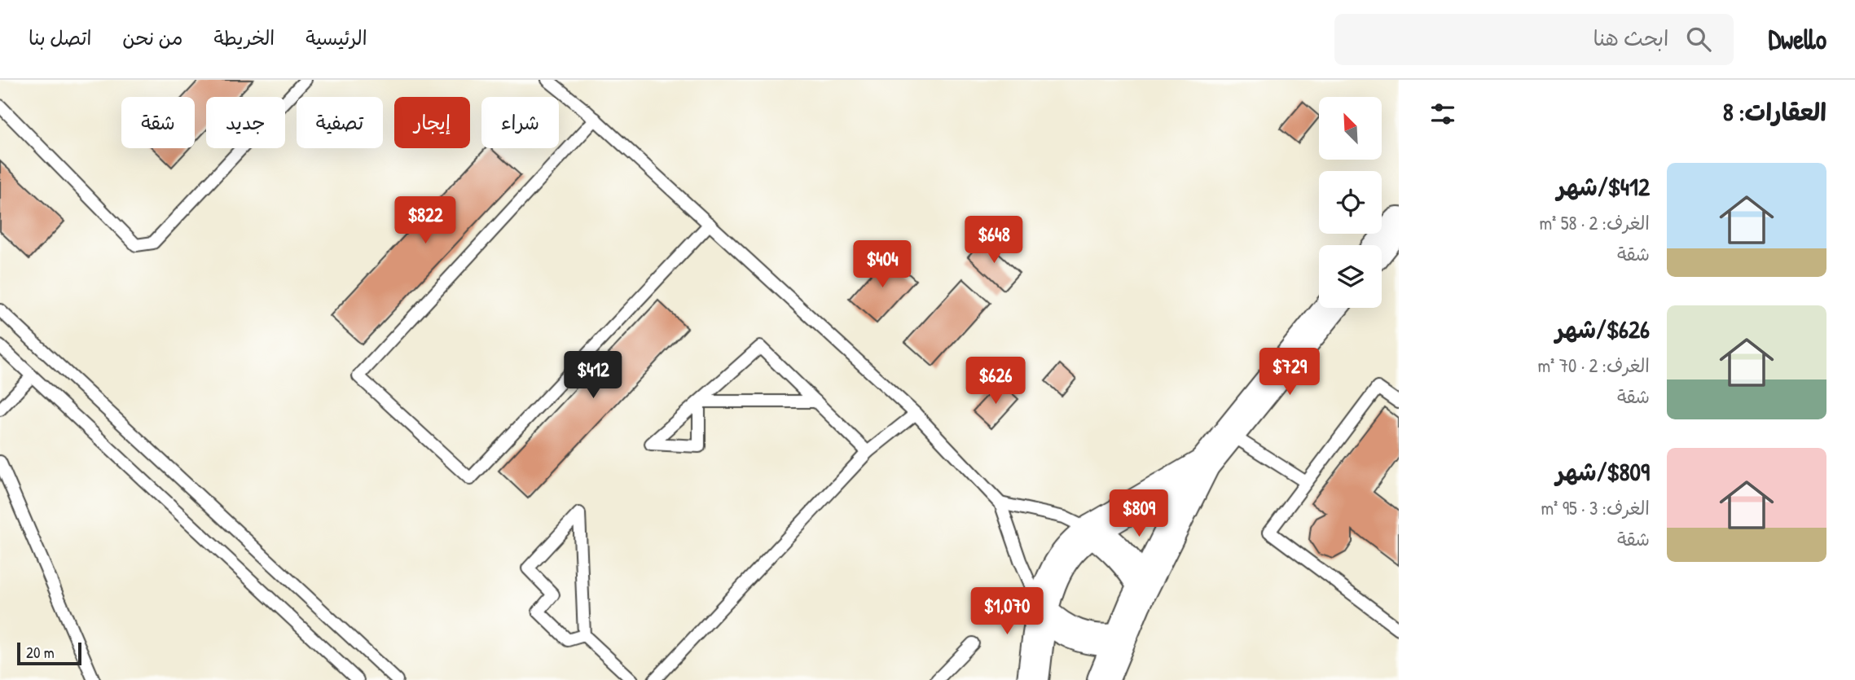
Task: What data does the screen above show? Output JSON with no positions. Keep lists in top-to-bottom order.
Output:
{
  "scale_bar": "20 m",
  "north": "top left",
  "page": {
    "header": "Dwello",
    "search": "ابحث هنا",
    "nav": [
      "الرئيسية",
      "الخريطة",
      "من نحن",
      "اتصل بنا"
    ],
    "heading": "العقارات: 8",
    "chip": [
      "شراء",
      "إيجار",
      "تصفية",
      "جديد",
      "شقة"
    ],
    "list": [
      {
        "name": "$412/شهر",
        "note": "الغرف: 2 · 58 m² · شقة"
      },
      {
        "name": "$626/شهر",
        "note": "الغرف: 2 · 70 m² · شقة"
      },
      {
        "name": "$809/شهر",
        "note": "الغرف: 3 · 95 m² · شقة"
      }
    ],
    "price": [
      "$822",
      "$648",
      "$404",
      "$729",
      "$412",
      "$626",
      "$809",
      "$1,070"
    ],
    "scale": "20 m"
  }
}
